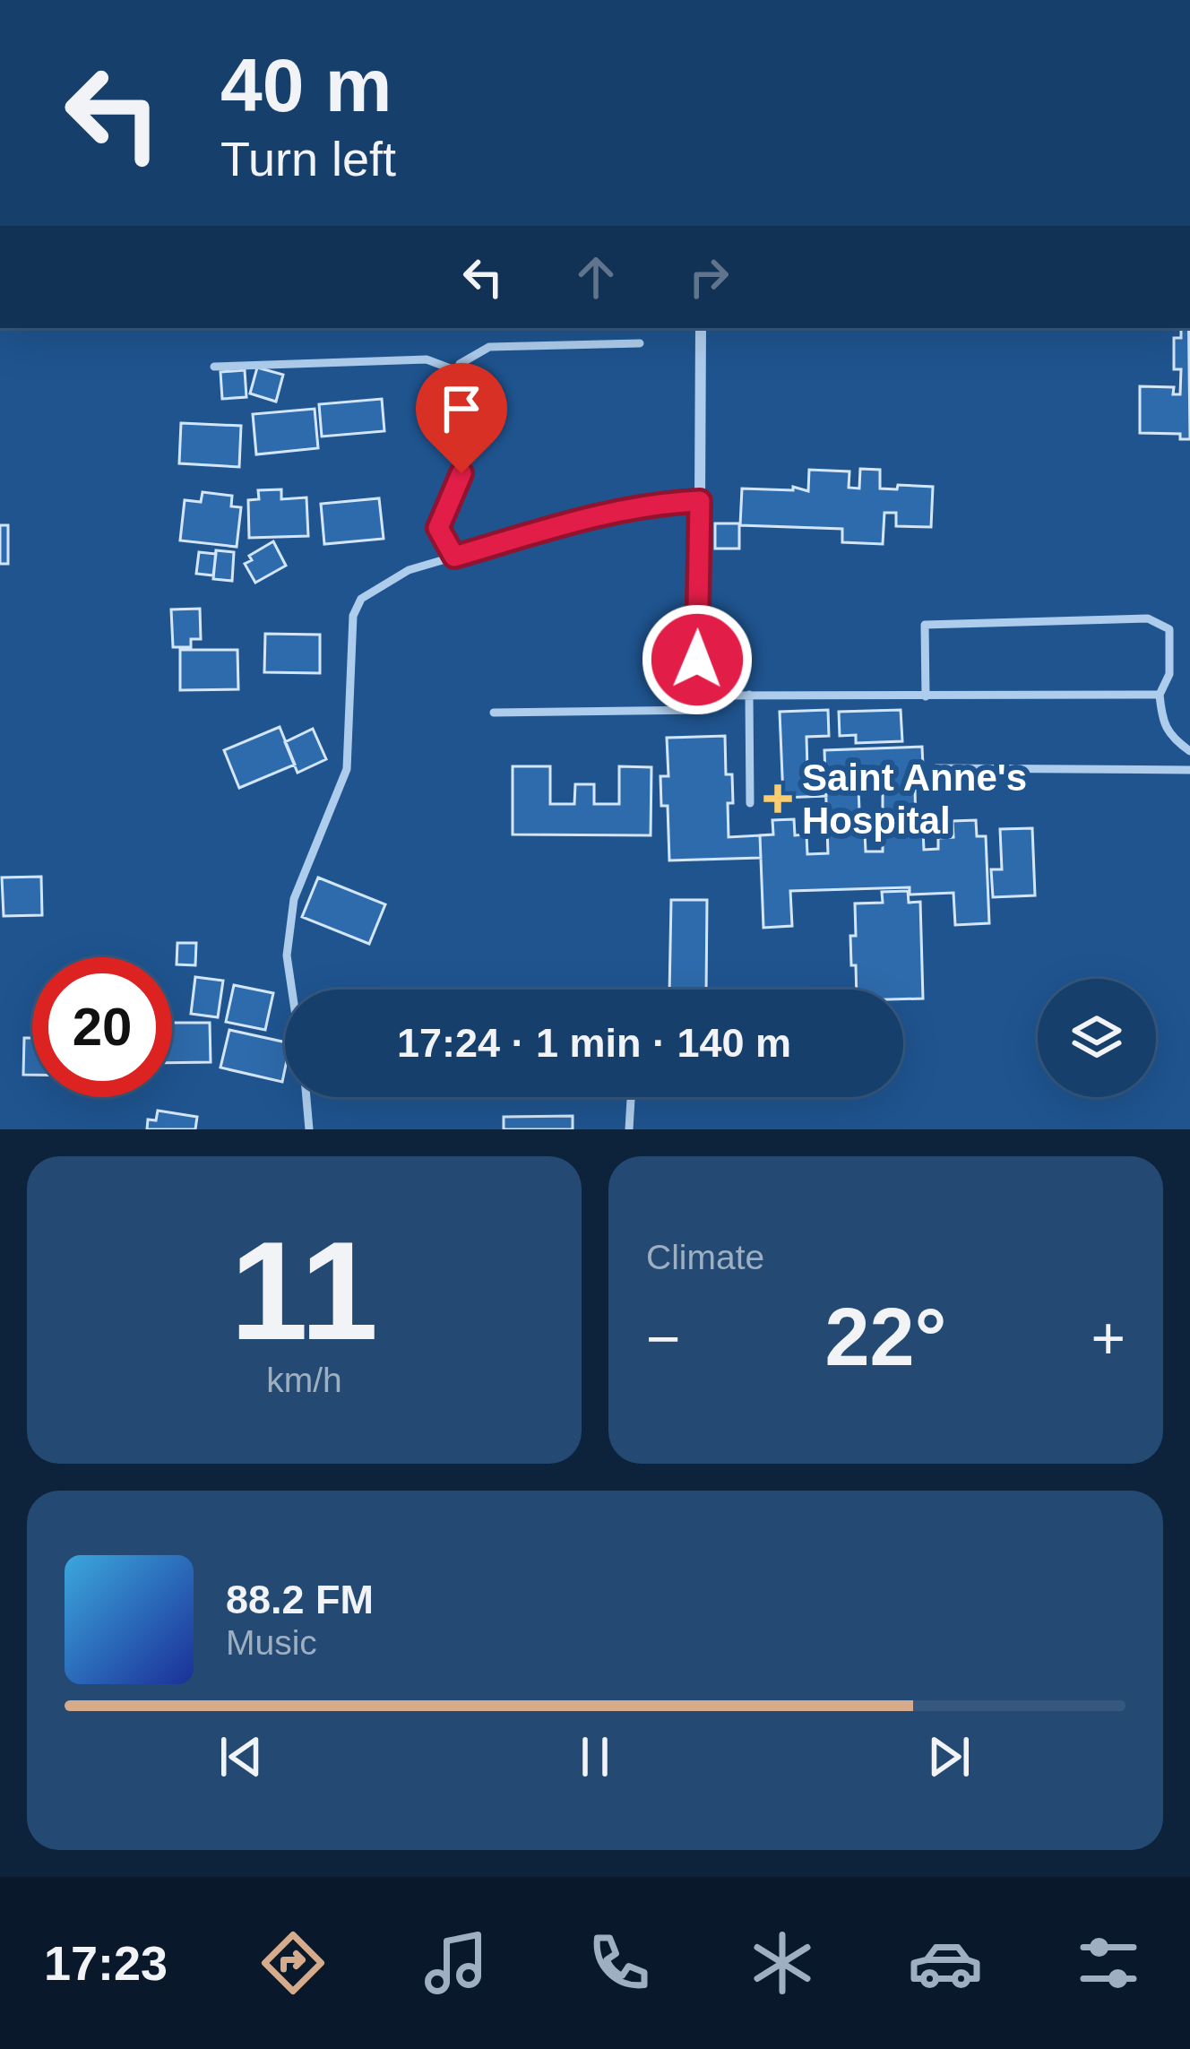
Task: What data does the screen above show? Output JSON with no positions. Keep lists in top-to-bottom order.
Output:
{
  "places": {
    "health": ["Saint Anne's Hospital"]
  },
  "page": {
    "turn": ["40 m", "Turn left"],
    "limit": "20",
    "trip": "17:24 · 1 min · 140 m",
    "tile": [
      ["11", "km/h"],
      "Climate"
    ],
    "heat": ["−", "22°", "+"],
    "song": ["88.2 FM", "Music"],
    "tabs": "17:23"
  }
}
